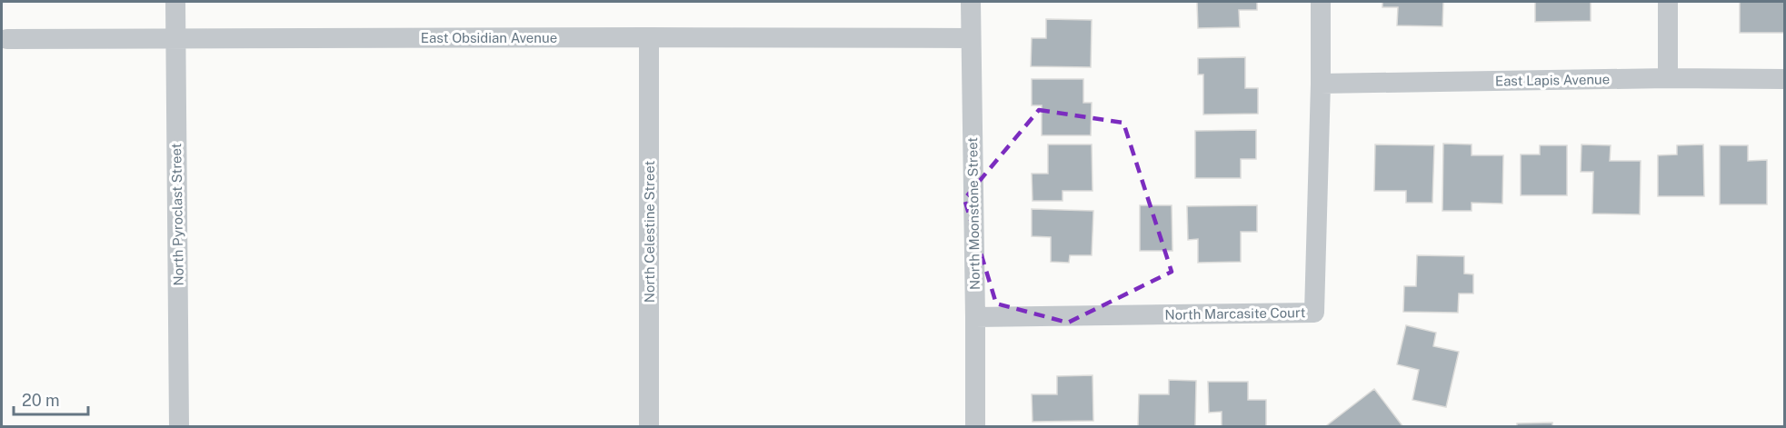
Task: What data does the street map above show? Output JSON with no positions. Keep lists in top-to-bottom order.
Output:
{
  "streets": {
    "street": [
      "East Obsidian Avenue",
      "East Lapis Avenue",
      "North Moonstone Street",
      "North Pyroclast Street",
      "North Celestine Street",
      "North Marcasite Court"
    ]
  },
  "crossings": [
    ["East Obsidian Avenue", "North Moonstone Street"],
    ["East Obsidian Avenue", "North Pyroclast Street"],
    ["East Obsidian Avenue", "North Celestine Street"],
    ["East Lapis Avenue", "North Marcasite Court"],
    ["North Moonstone Street", "North Marcasite Court"]
  ],
  "scale_bar": "20 m"
}
